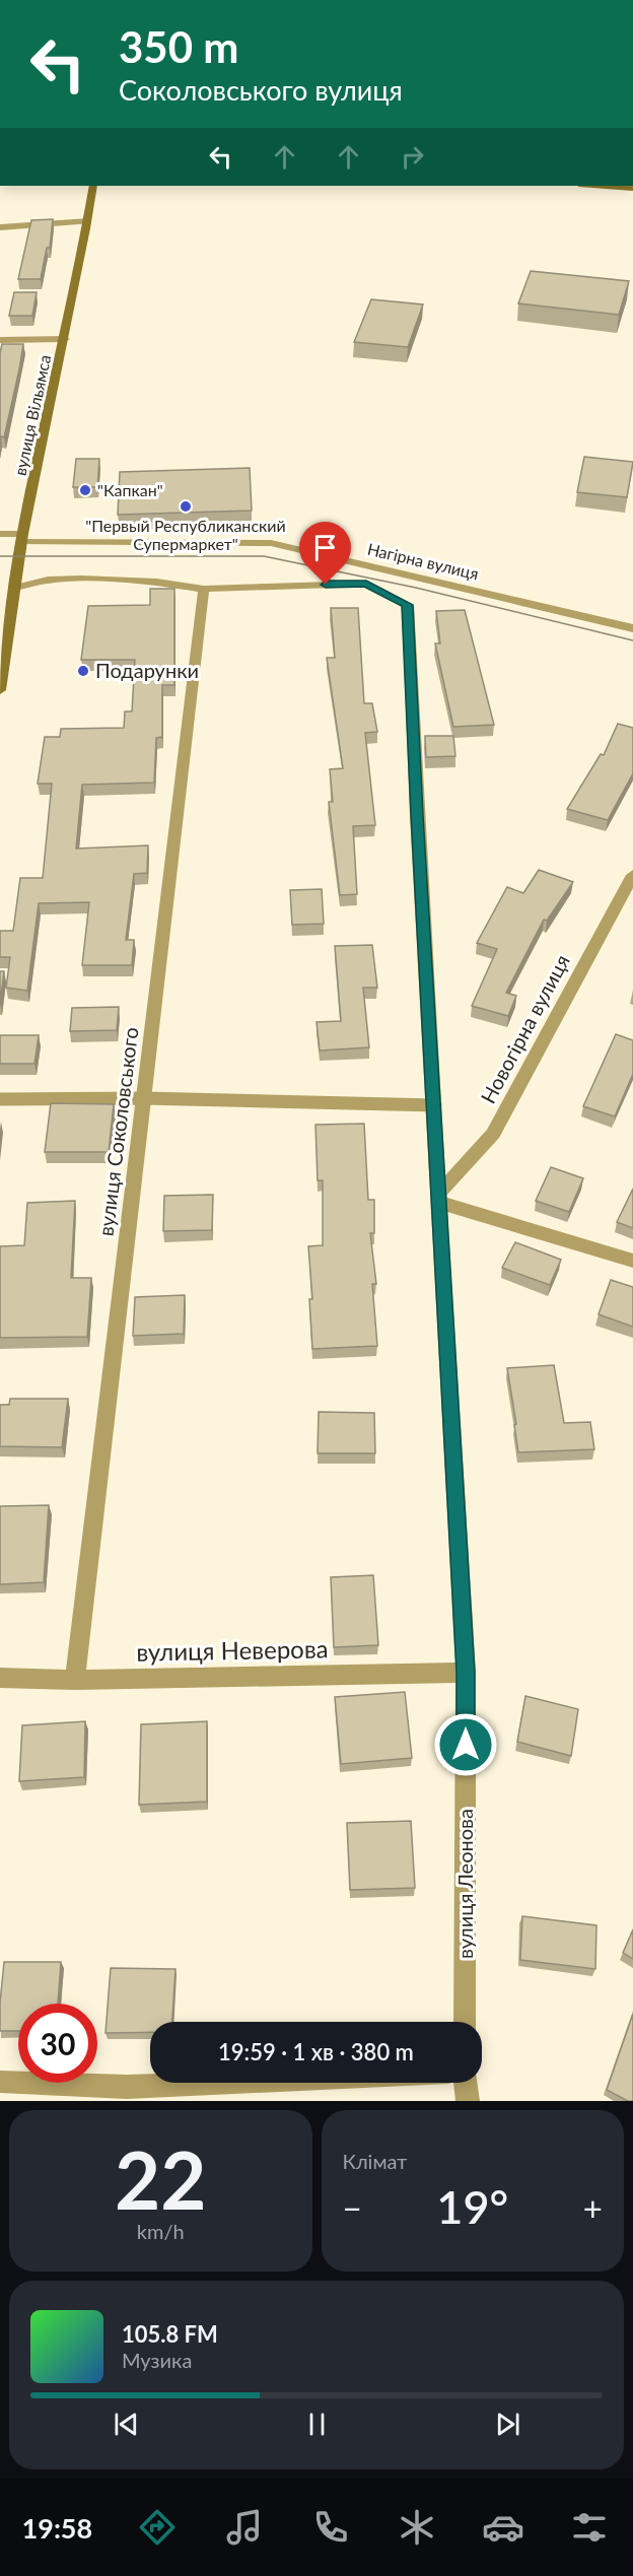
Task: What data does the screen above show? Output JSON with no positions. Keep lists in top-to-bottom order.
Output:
{
  "streets": {
    "street": [
      "вулиця Вільямса",
      "Нагірна вулиця",
      "Новогірна вулиця",
      "вулиця Соколовського",
      "вулиця Неверова",
      "вулиця Леонова"
    ]
  },
  "crossings": [
    ["вулиця Вільямса", "Нагірна вулиця"],
    ["Новогірна вулиця", "вулиця Леонова"],
    ["вулиця Соколовського", "вулиця Неверова"],
    ["вулиця Соколовського", "вулиця Леонова"],
    ["вулиця Неверова", "вулиця Леонова"]
  ],
  "places": ["\"Капкан\"", "\"Первый Республиканский Супермаркет\"", "Подарунки"],
  "page": {
    "turn": ["350 m", "Соколовського вулиця"],
    "limit": "30",
    "trip": "19:59 · 1 хв · 380 m",
    "tile": [
      ["22", "km/h"],
      "Клімат"
    ],
    "heat": ["−", "19°", "+"],
    "song": ["105.8 FM", "Музика"],
    "tabs": "19:58"
  }
}
